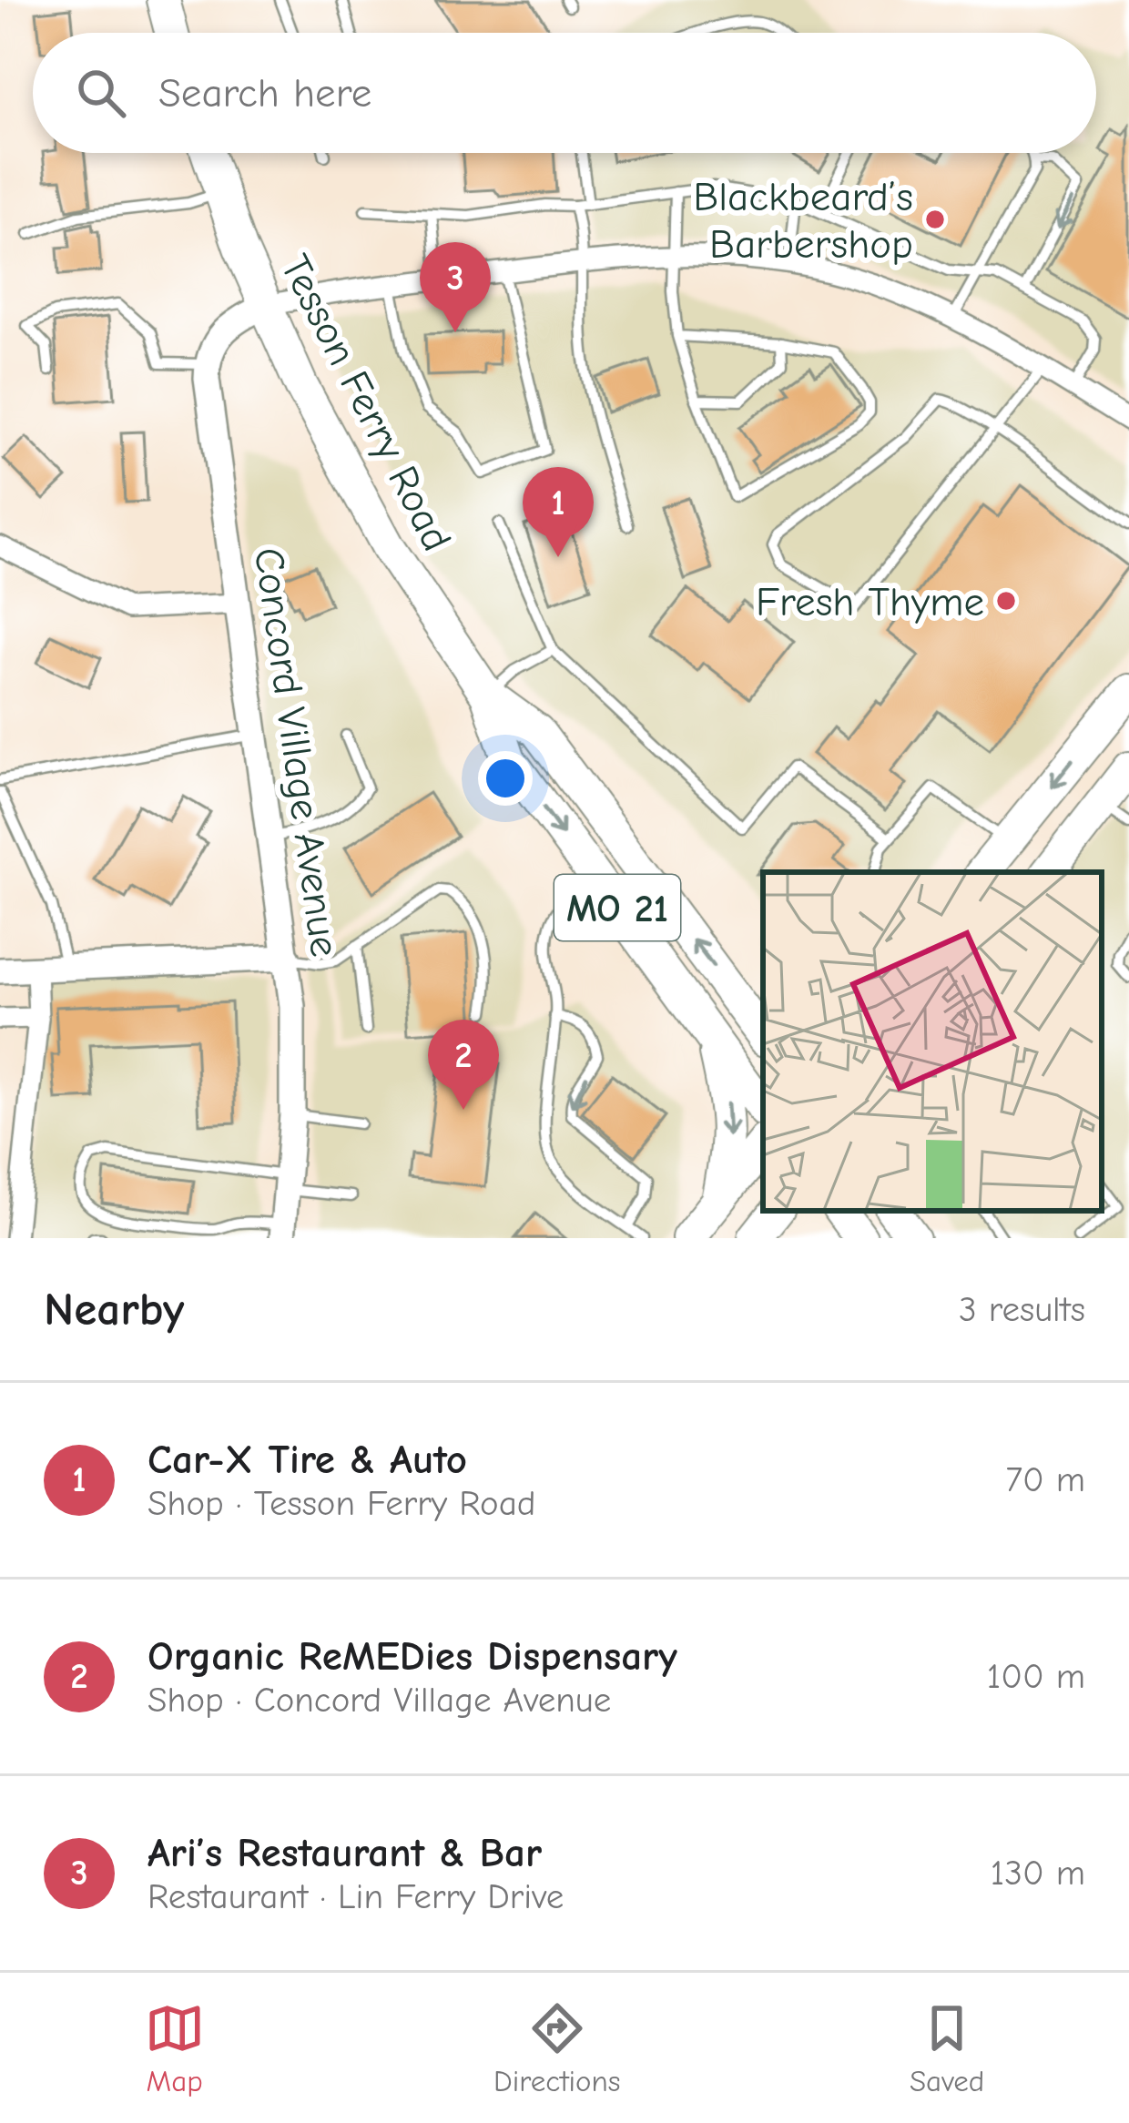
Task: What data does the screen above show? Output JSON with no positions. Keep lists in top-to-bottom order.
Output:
{
  "streets": {
    "main road": ["Tesson Ferry Road", "MO 21"],
    "street": ["Concord Village Avenue"]
  },
  "places": ["Blackbeard’s Barbershop", "Fresh Thyme"],
  "page": {
    "search": "Search here",
    "pins": ["3", "1", "2"],
    "heading": ["Nearby", "3 results"],
    "list": [
      {
        "mark": "1",
        "name": "Car-X Tire & Auto",
        "note": "Shop · Tesson Ferry Road",
        "value": "70 m"
      },
      {
        "mark": "2",
        "name": "Organic ReMEDies Dispensary",
        "note": "Shop · Concord Village Avenue",
        "value": "100 m"
      },
      {
        "mark": "3",
        "name": "Ari’s Restaurant & Bar",
        "note": "Restaurant · Lin Ferry Drive",
        "value": "130 m"
      }
    ],
    "nav": ["Map", "Directions", "Saved"]
  }
}
